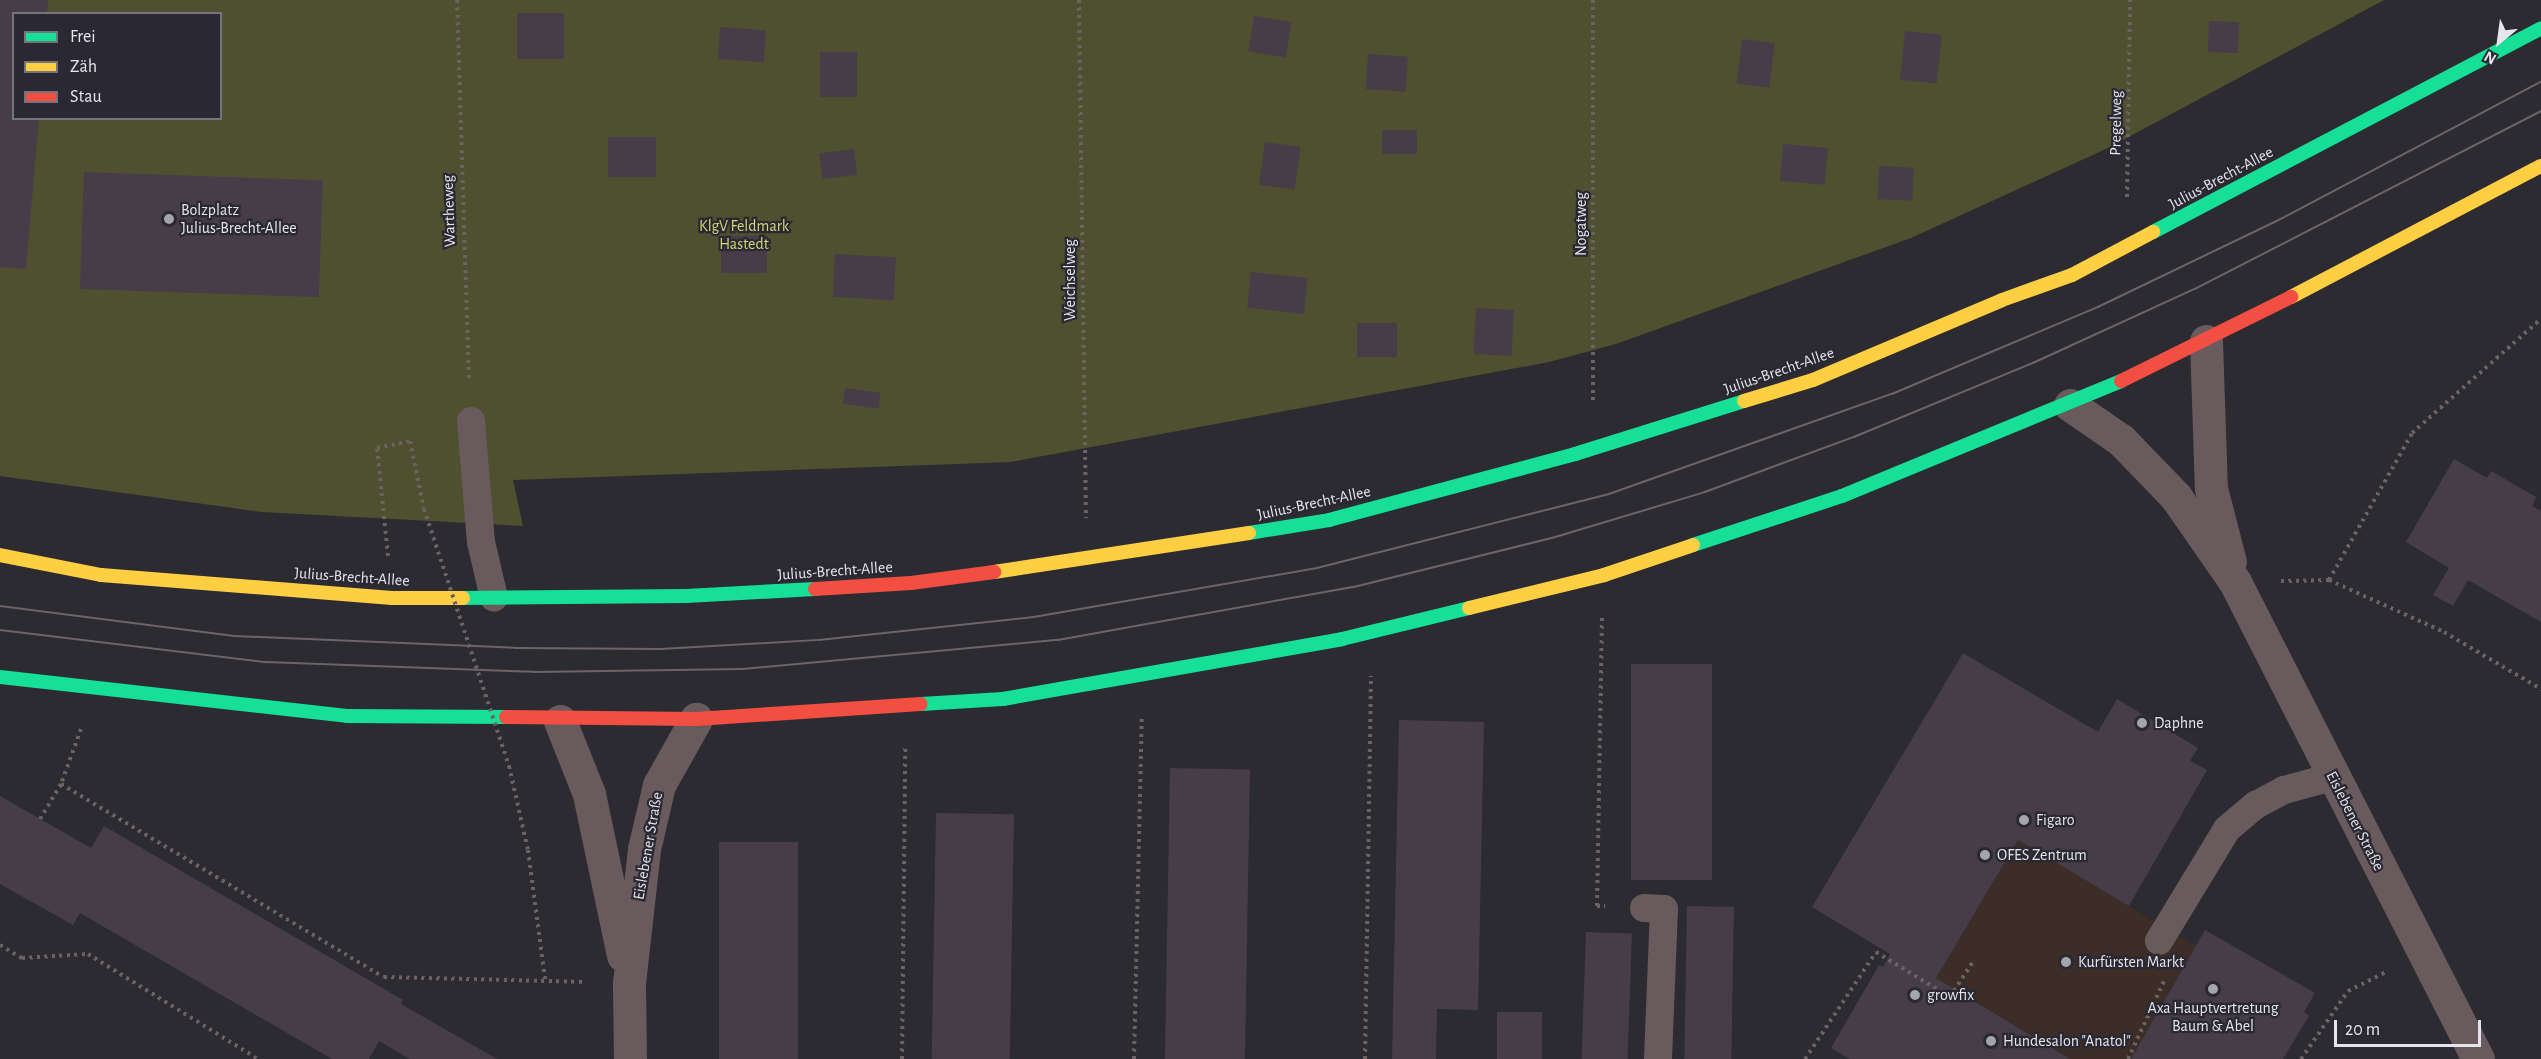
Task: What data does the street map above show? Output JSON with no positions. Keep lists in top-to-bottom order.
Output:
{
  "streets": {
    "main road": ["Julius-Brecht-Allee"],
    "street": ["Eislebener Straße"],
    "path": [
      "Pregelweg",
      "Wartheweg",
      "Nogatweg",
      "Weichselweg"
    ]
  },
  "crossings": [
    ["Pregelweg", "Julius-Brecht-Allee"],
    ["Julius-Brecht-Allee", "Nogatweg"],
    ["Julius-Brecht-Allee", "Weichselweg"]
  ],
  "parks": ["KlgV Feldmark Hastedt"],
  "places": [
    "Bolzplatz Julius-Brecht-Allee",
    "Daphne",
    "Figaro",
    "OFES Zentrum",
    "Kurfürsten Markt",
    "Axa Hauptvertretung Baum & Abel",
    "growfix",
    "Hundesalon \"Anatol\""
  ],
  "legend": ["Frei", "Zäh", "Stau"],
  "scale_bar": "20 m",
  "north": "bottom left"
}
